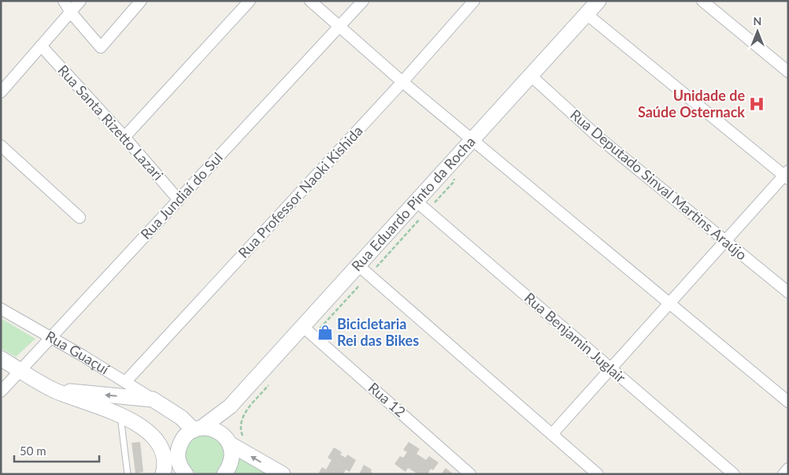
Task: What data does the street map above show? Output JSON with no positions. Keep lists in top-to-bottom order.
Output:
{
  "streets": {
    "main road": ["Rua Eduardo Pinto da Rocha", "Rua Guaçuí"],
    "street": [
      "Rua Santa Rizetto Lazari",
      "Rua Deputado Sinval Martins Araújo",
      "Rua Professor Naoki Kishida",
      "Rua Jundiaí do Sul",
      "Rua Benjamin Juglair",
      "Rua 12"
    ]
  },
  "crossings": [
    ["Rua Santa Rizetto Lazari", "Rua Jundiaí do Sul"],
    ["Rua Deputado Sinval Martins Araújo", "Rua Eduardo Pinto da Rocha"],
    ["Rua Professor Naoki Kishida", "Rua Guaçuí"],
    ["Rua Jundiaí do Sul", "Rua Guaçuí"],
    ["Rua Eduardo Pinto da Rocha", "Rua Benjamin Juglair"],
    ["Rua Eduardo Pinto da Rocha", "Rua Guaçuí"],
    ["Rua Eduardo Pinto da Rocha", "Rua 12"]
  ],
  "places": {
    "hospital": ["Unidade de Saúde Osternack"],
    "shop": ["Bicicletaria Rei das Bikes"]
  },
  "scale_bar": "50 m",
  "north": "top"
}
